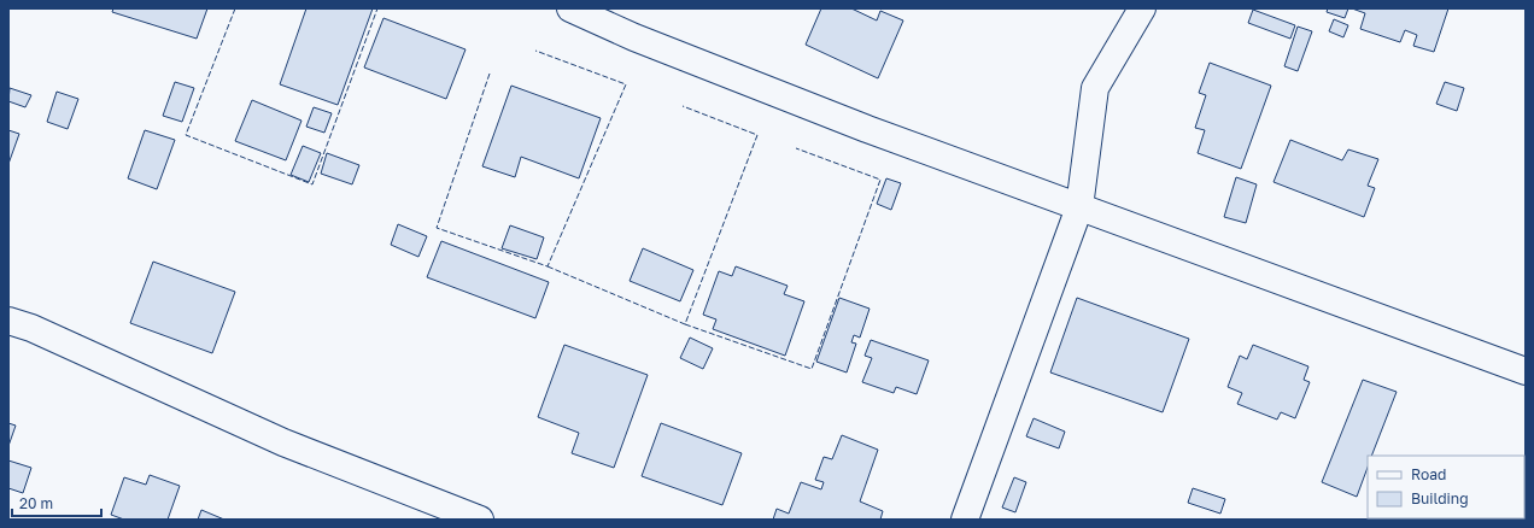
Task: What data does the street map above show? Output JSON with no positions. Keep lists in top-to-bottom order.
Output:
{
  "legend": ["Road", "Building"],
  "scale_bar": "20 m"
}
